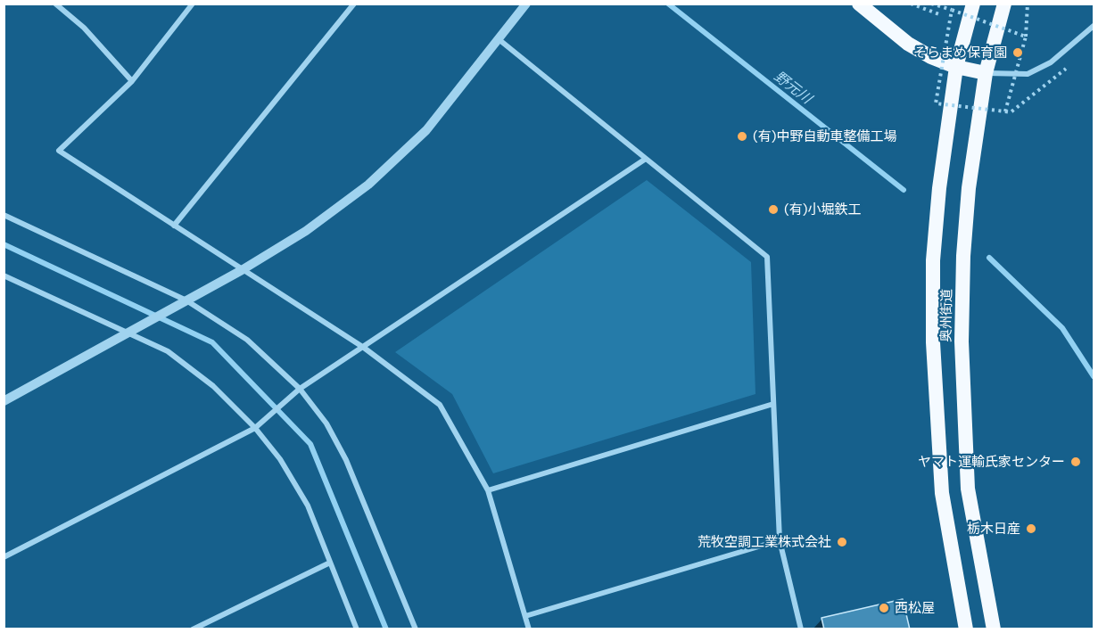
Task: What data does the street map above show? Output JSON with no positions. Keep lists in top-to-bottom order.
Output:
{
  "streets": {
    "highway": ["奥州街道"]
  },
  "water": ["野元川"],
  "places": [
    "そらまめ保育園",
    "(有)中野自動車整備工場",
    "(有)小堀鉄工",
    "ヤマト運輸氏家センター",
    "栃木日産",
    "荒牧空調工業株式会社",
    "西松屋"
  ]
}
